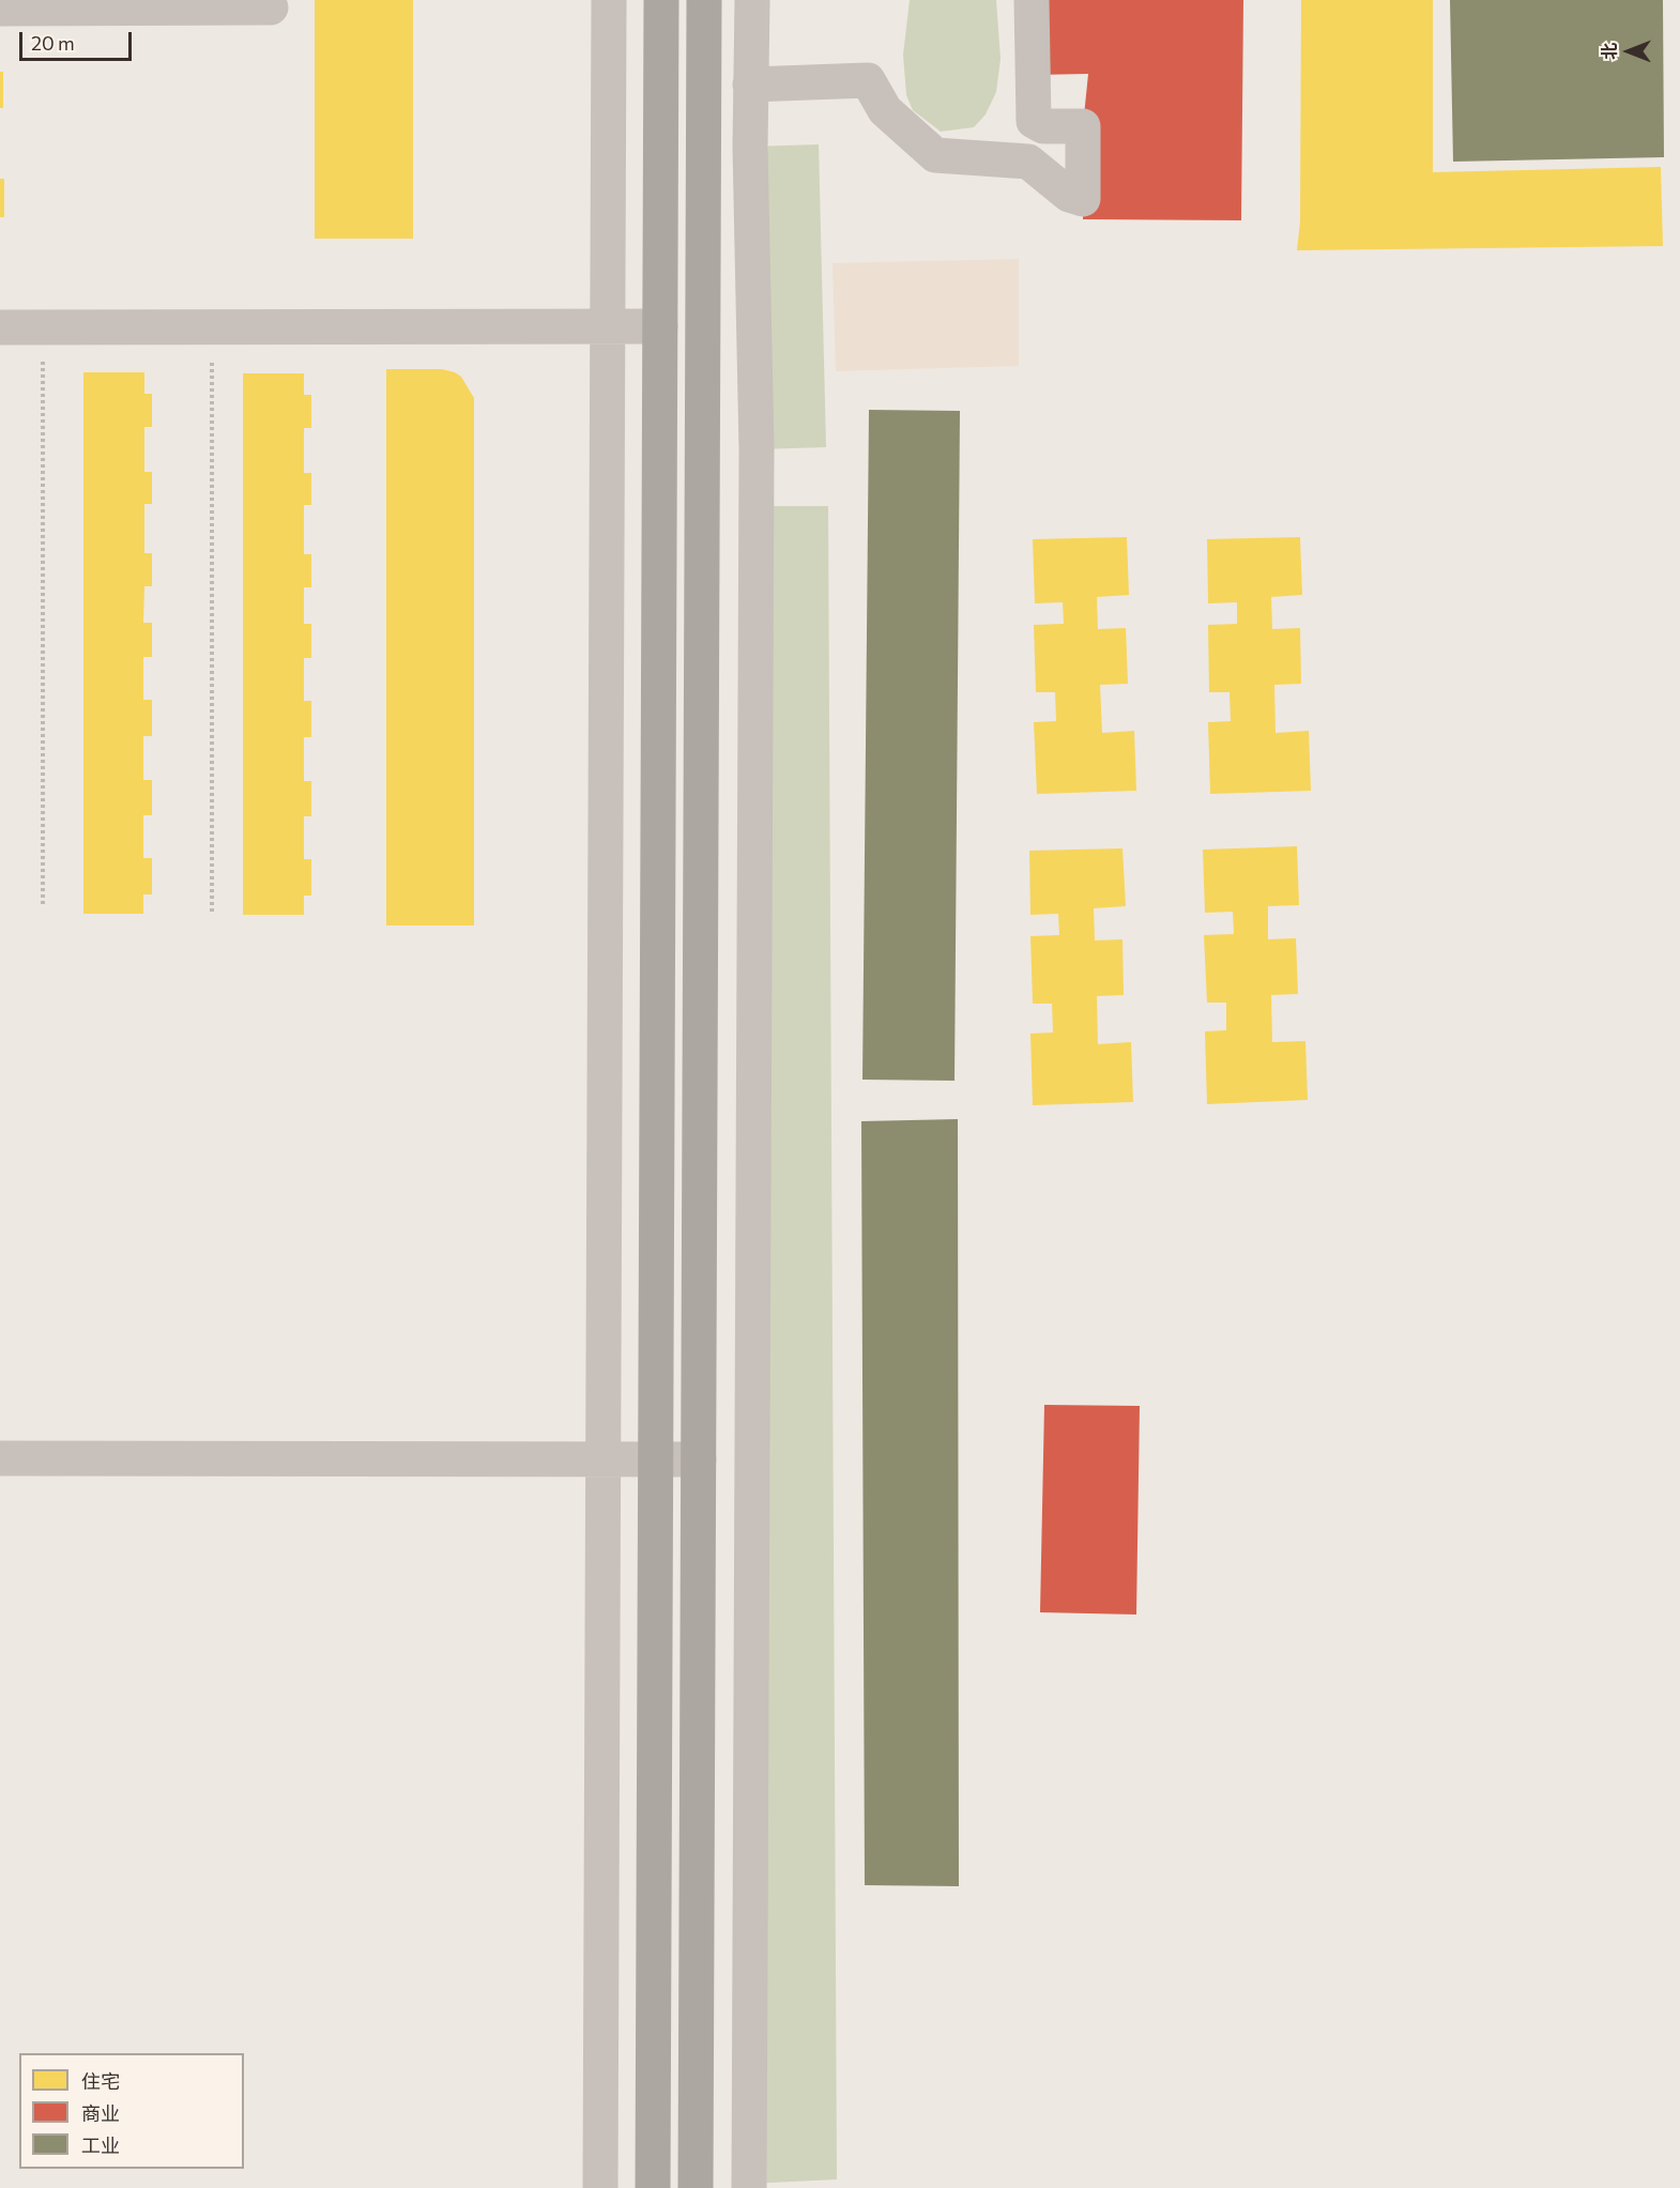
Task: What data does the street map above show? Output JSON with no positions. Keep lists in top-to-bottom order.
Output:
{
  "legend": ["住宅", "商业", "工业"],
  "scale_bar": "20 m",
  "north": "left"
}
